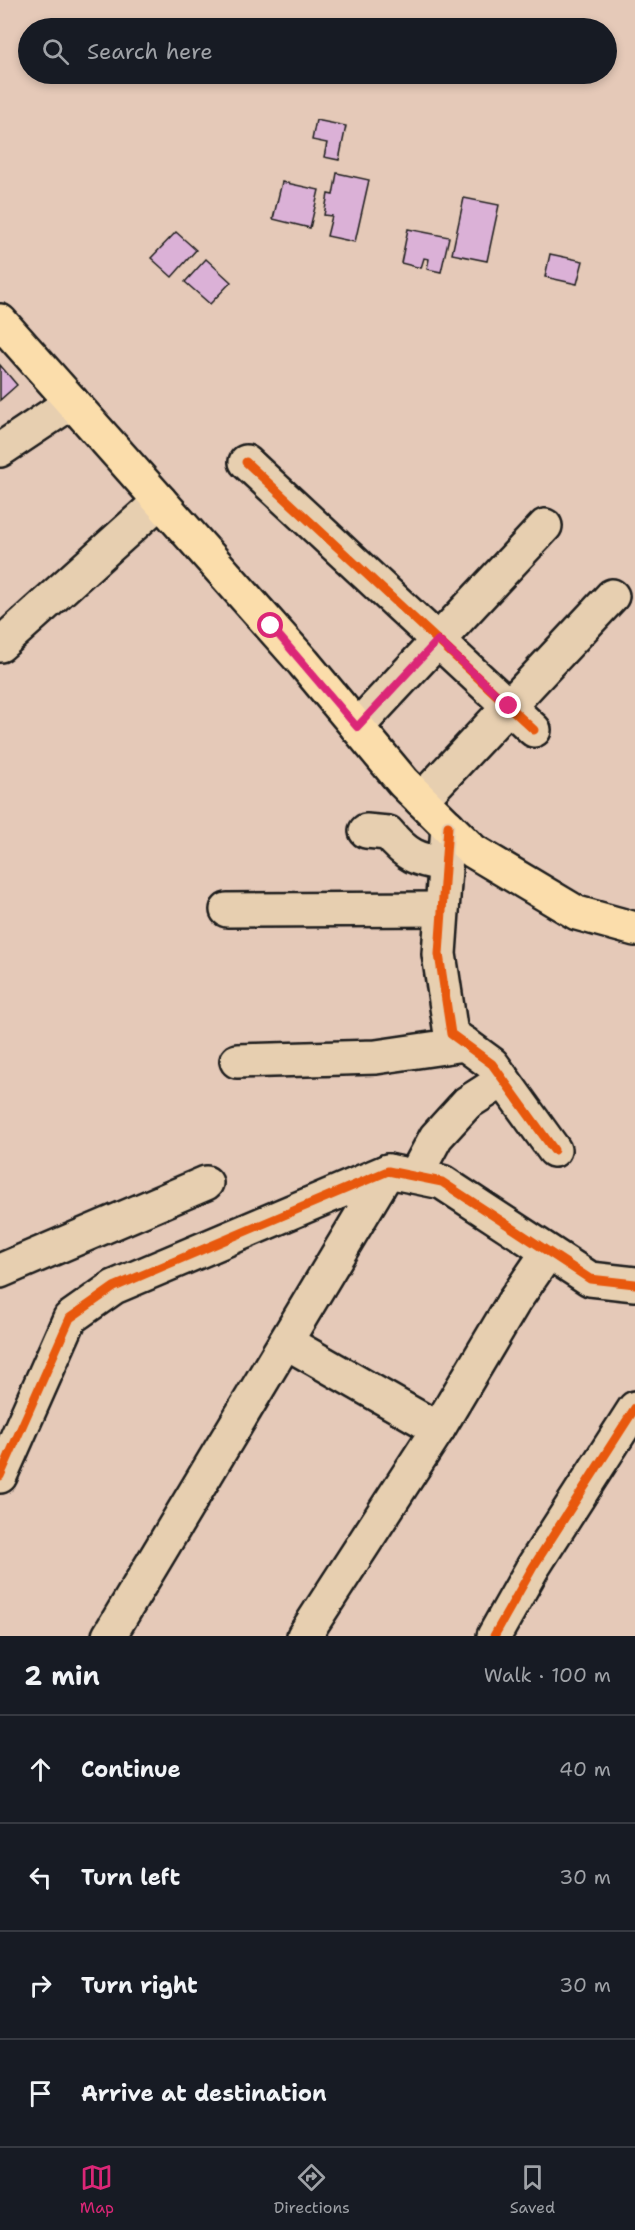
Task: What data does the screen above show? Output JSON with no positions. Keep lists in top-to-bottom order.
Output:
{
  "page": {
    "search": "Search here",
    "heading": ["2 min", "Walk · 100 m"],
    "list": [
      ["Continue", "40 m"],
      ["Turn left", "30 m"],
      ["Turn right", "30 m"],
      "Arrive at destination"
    ],
    "nav": ["Map", "Directions", "Saved"]
  }
}
